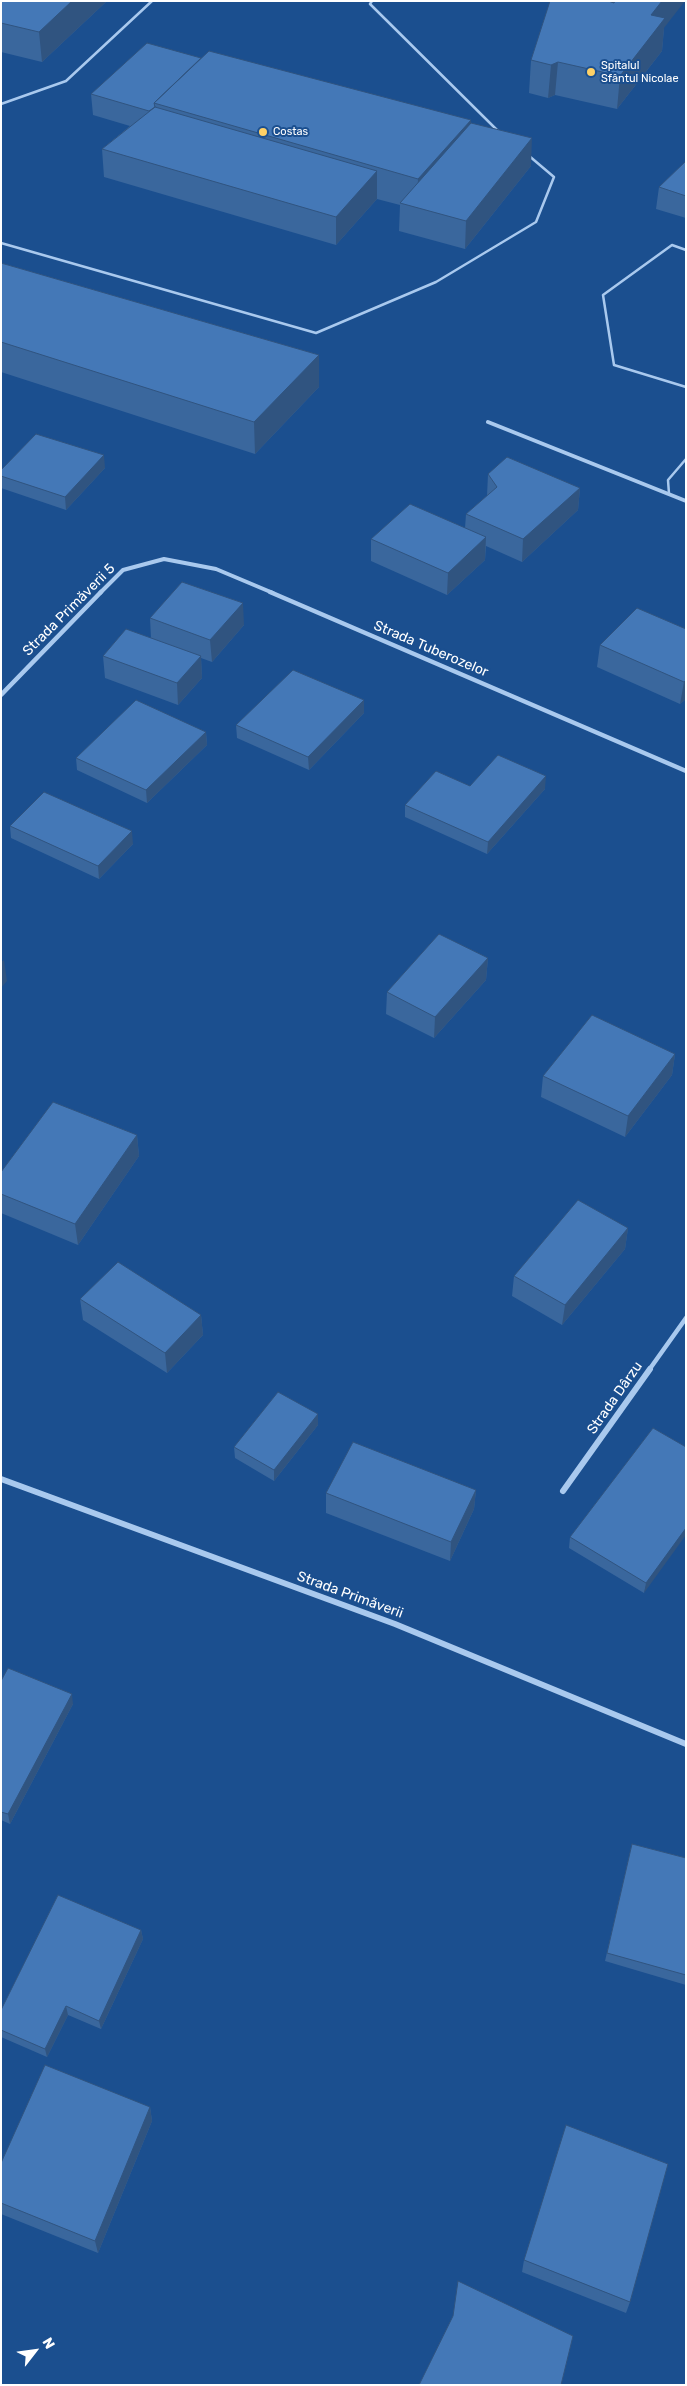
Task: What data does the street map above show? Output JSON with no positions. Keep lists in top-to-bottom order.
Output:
{
  "streets": {
    "street": [
      "Strada Primăverii 5",
      "Strada Tuberozelor",
      "Strada Dârzu",
      "Strada Primăverii"
    ]
  },
  "crossings": [
    ["Strada Primăverii 5", "Strada Tuberozelor"]
  ],
  "places": ["Spitalul Sfântul Nicolae", "Costas"],
  "north": "top right"
}
